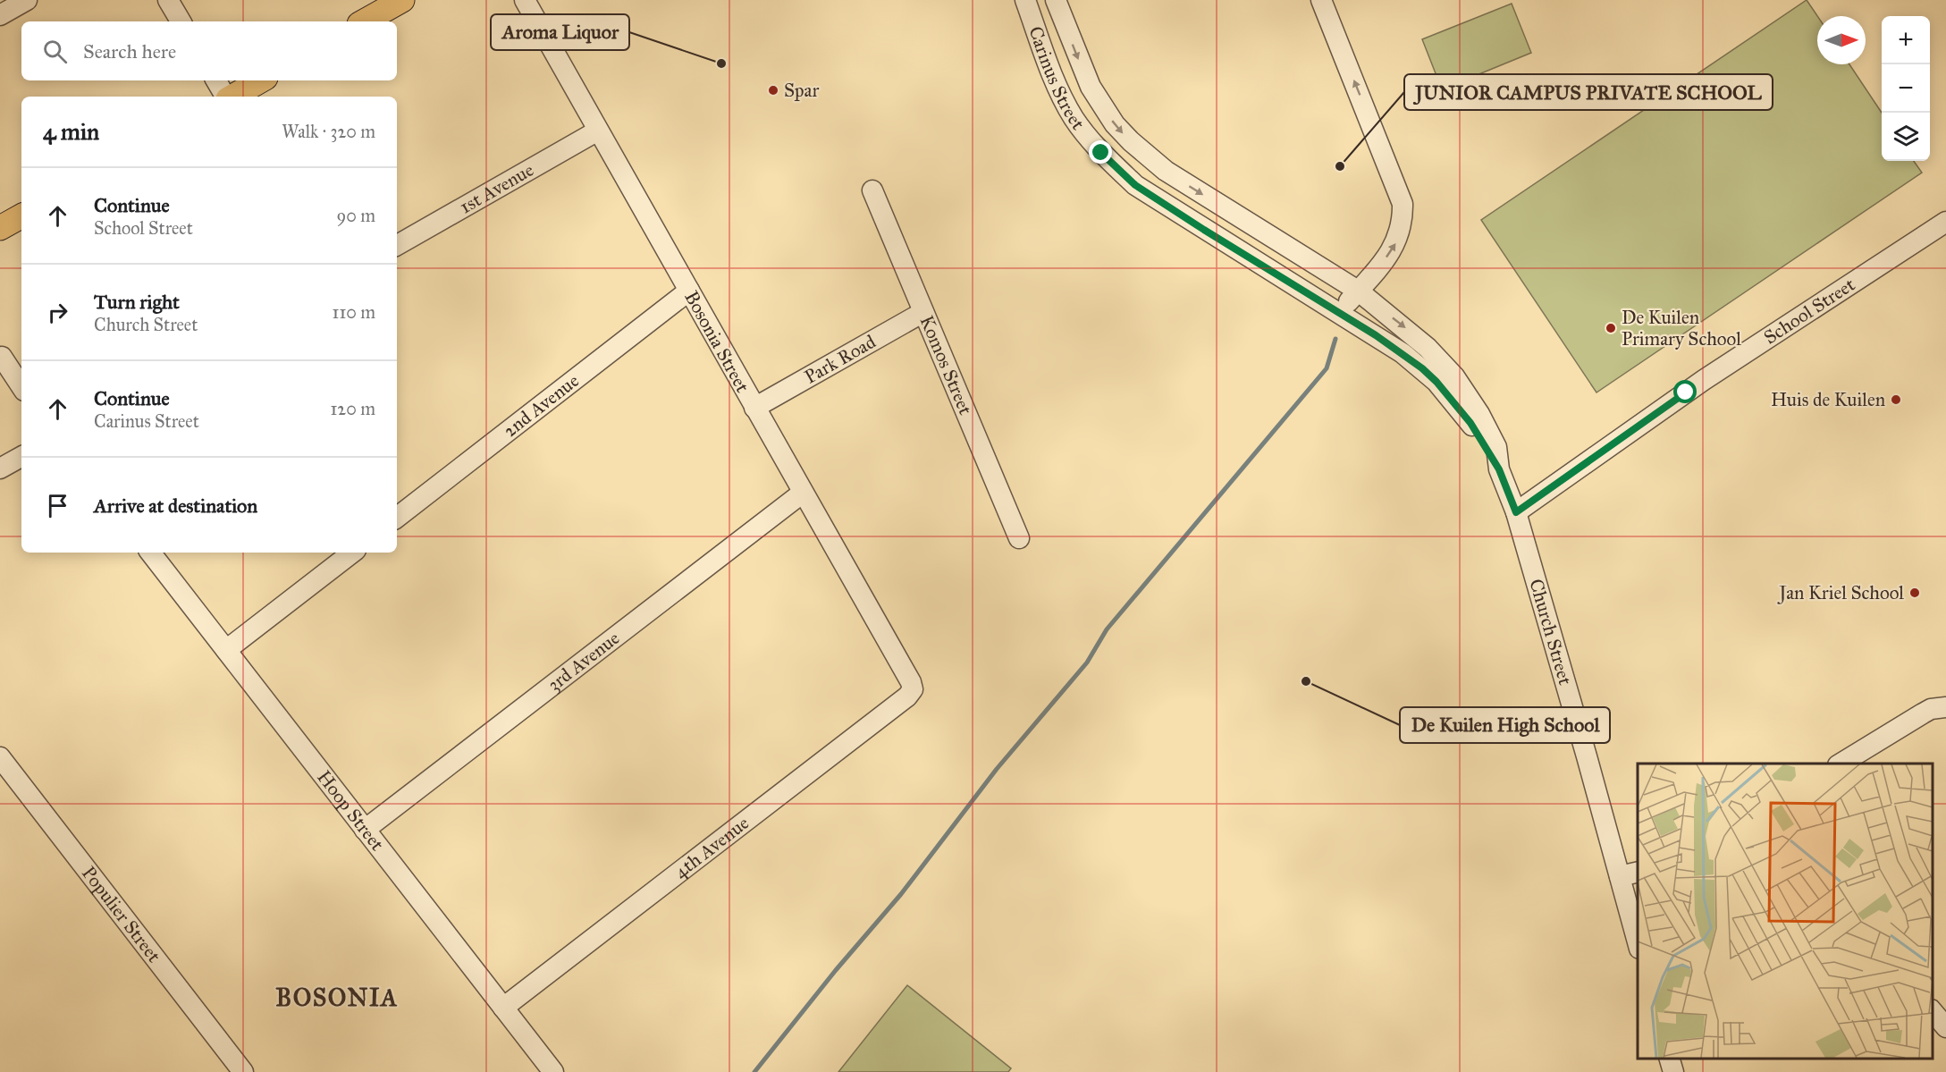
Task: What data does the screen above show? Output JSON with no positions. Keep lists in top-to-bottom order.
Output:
{
  "streets": {
    "street": [
      "Carinus Street",
      "1st Avenue",
      "School Street",
      "Bosonia Street",
      "Park Road",
      "Komos Street",
      "2nd Avenue",
      "Church Street",
      "3rd Avenue",
      "Hoop Street",
      "4th Avenue",
      "Populier Street"
    ]
  },
  "crossings": [
    ["Carinus Street", "Church Street"],
    ["1st Avenue", "Bosonia Street"],
    ["School Street", "Church Street"],
    ["Bosonia Street", "Park Road"],
    ["Bosonia Street", "2nd Avenue"],
    ["Bosonia Street", "3rd Avenue"],
    ["Bosonia Street", "4th Avenue"],
    ["Park Road", "Komos Street"],
    ["3rd Avenue", "Hoop Street"],
    ["Hoop Street", "4th Avenue"]
  ],
  "districts": ["BOSONIA"],
  "places": [
    "Aroma Liquor",
    "Spar",
    "JUNIOR CAMPUS PRIVATE SCHOOL",
    "De Kuilen Primary School",
    "Huis de Kuilen",
    "Jan Kriel School",
    "De Kuilen High School"
  ],
  "north": "right",
  "page": {
    "map_buttons": ["+", "−"],
    "search": "Search here",
    "heading": ["4 min", "Walk · 320 m"],
    "list": [
      ["Continue", "School Street", "90 m"],
      ["Turn right", "Church Street", "110 m"],
      ["Continue", "Carinus Street", "120 m"],
      "Arrive at destination"
    ]
  }
}
